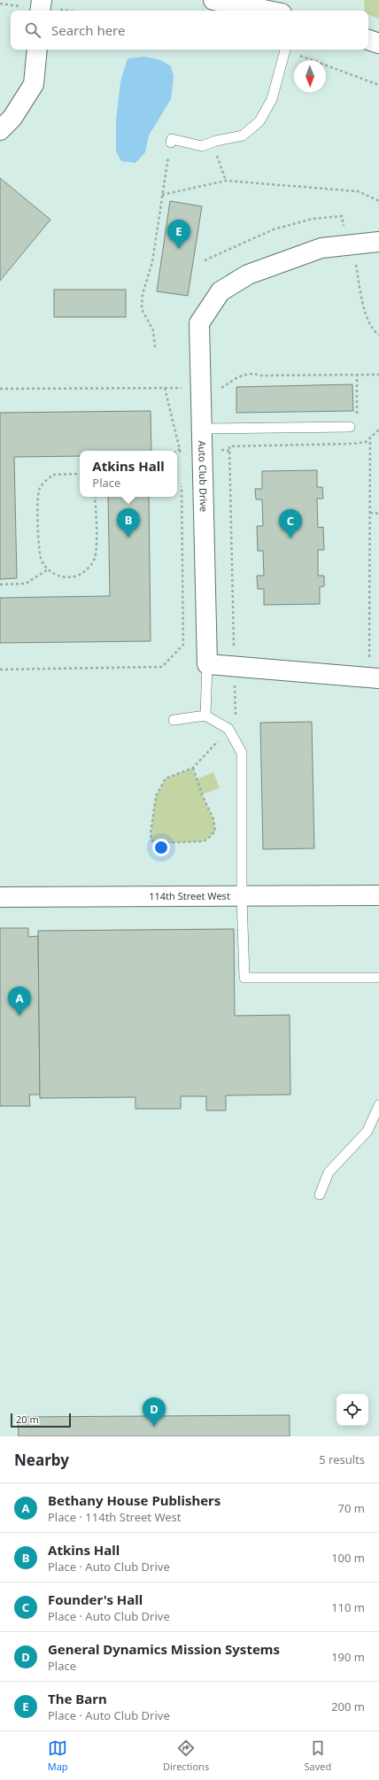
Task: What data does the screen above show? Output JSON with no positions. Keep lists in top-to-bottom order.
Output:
{
  "streets": {
    "street": ["Auto Club Drive", "114th Street West"]
  },
  "scale_bar": "20 m",
  "north": "bottom",
  "page": {
    "search": "Search here",
    "pins": [
      "E",
      "B",
      "C",
      "A",
      "D"
    ],
    "popup": ["Atkins Hall", "Place"],
    "scale": "20 m",
    "heading": ["Nearby", "5 results"],
    "list": [
      {
        "mark": "A",
        "name": "Bethany House Publishers",
        "note": "Place · 114th Street West",
        "value": "70 m"
      },
      {
        "mark": "B",
        "name": "Atkins Hall",
        "note": "Place · Auto Club Drive",
        "value": "100 m"
      },
      {
        "mark": "C",
        "name": "Founder's Hall",
        "note": "Place · Auto Club Drive",
        "value": "110 m"
      },
      {
        "mark": "D",
        "name": "General Dynamics Mission Systems",
        "note": "Place",
        "value": "190 m"
      },
      {
        "mark": "E",
        "name": "The Barn",
        "note": "Place · Auto Club Drive",
        "value": "200 m"
      }
    ],
    "nav": ["Map", "Directions", "Saved"]
  }
}
